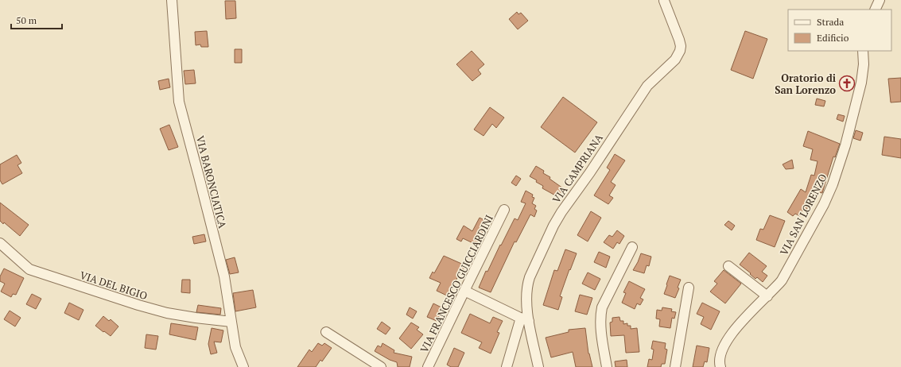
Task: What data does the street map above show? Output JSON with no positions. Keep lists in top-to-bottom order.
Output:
{
  "streets": {
    "street": [
      "VIA CAMPRIANA",
      "VIA BARONCIATICA",
      "VIA SAN LORENZO",
      "VIA FRANCESCO GUICCIARDINI",
      "VIA DEL BIGIO"
    ]
  },
  "crossings": [
    ["VIA BARONCIATICA", "VIA DEL BIGIO"]
  ],
  "places": {
    "church": ["Oratorio di San Lorenzo"]
  },
  "legend": ["Strada", "Edificio"],
  "scale_bar": "50 m"
}
